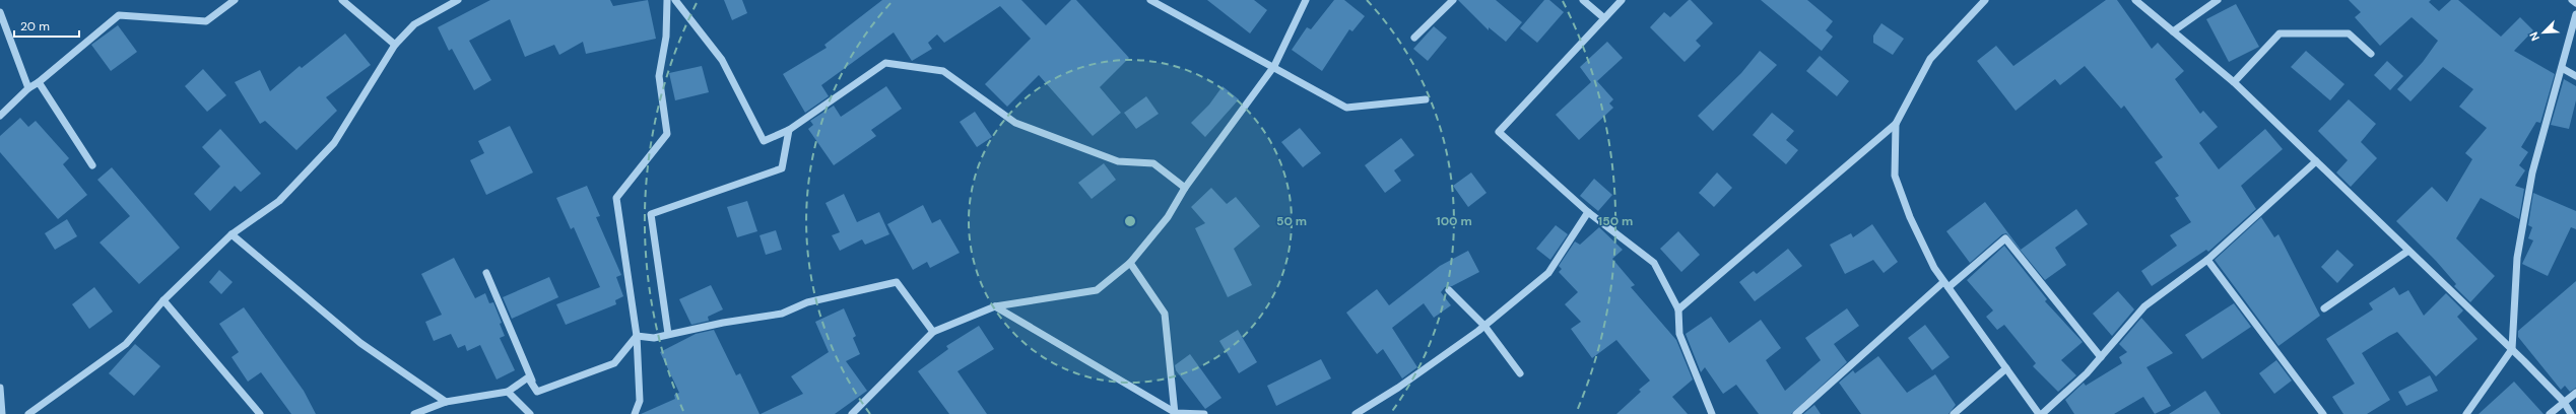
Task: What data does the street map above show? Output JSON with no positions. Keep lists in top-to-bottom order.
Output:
{
  "scale_bar": "20 m",
  "north": "bottom left",
  "rings": ["50 m", "100 m", "150 m"]
}
